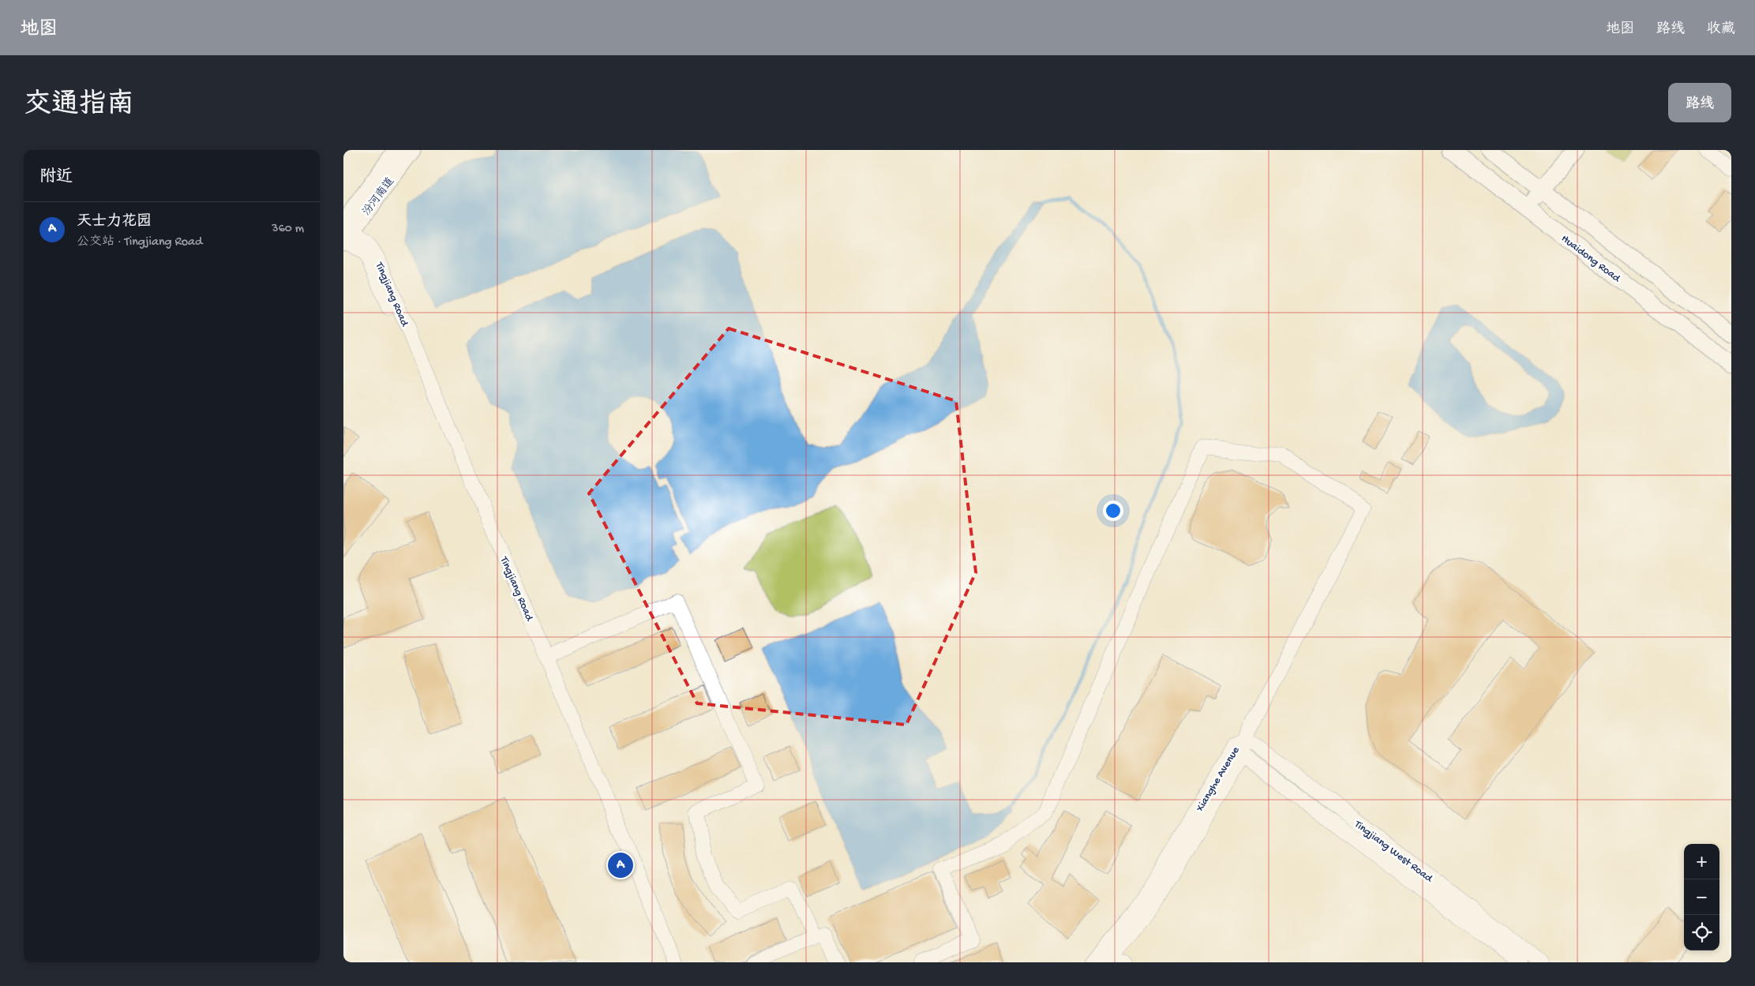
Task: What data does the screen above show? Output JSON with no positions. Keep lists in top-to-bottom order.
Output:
{
  "streets": {
    "main road": ["汾河南道", "Huaidong Road"],
    "street": ["Tingjiang Road", "Xianghe Avenue", "Tingjiang West Road"]
  },
  "crossings": [
    ["汾河南道", "Tingjiang Road"],
    ["Xianghe Avenue", "Tingjiang West Road"]
  ],
  "page": {
    "header": "地图",
    "nav": ["地图", "路线", "收藏"],
    "title": "交通指南",
    "buttons": "路线",
    "heading": "附近",
    "list": [
      {
        "mark": "A",
        "name": "天士力花园",
        "note": "公交站 · Tingjiang Road",
        "value": "360 m"
      }
    ],
    "map_buttons": ["+", "−"],
    "pins": "A"
  }
}
